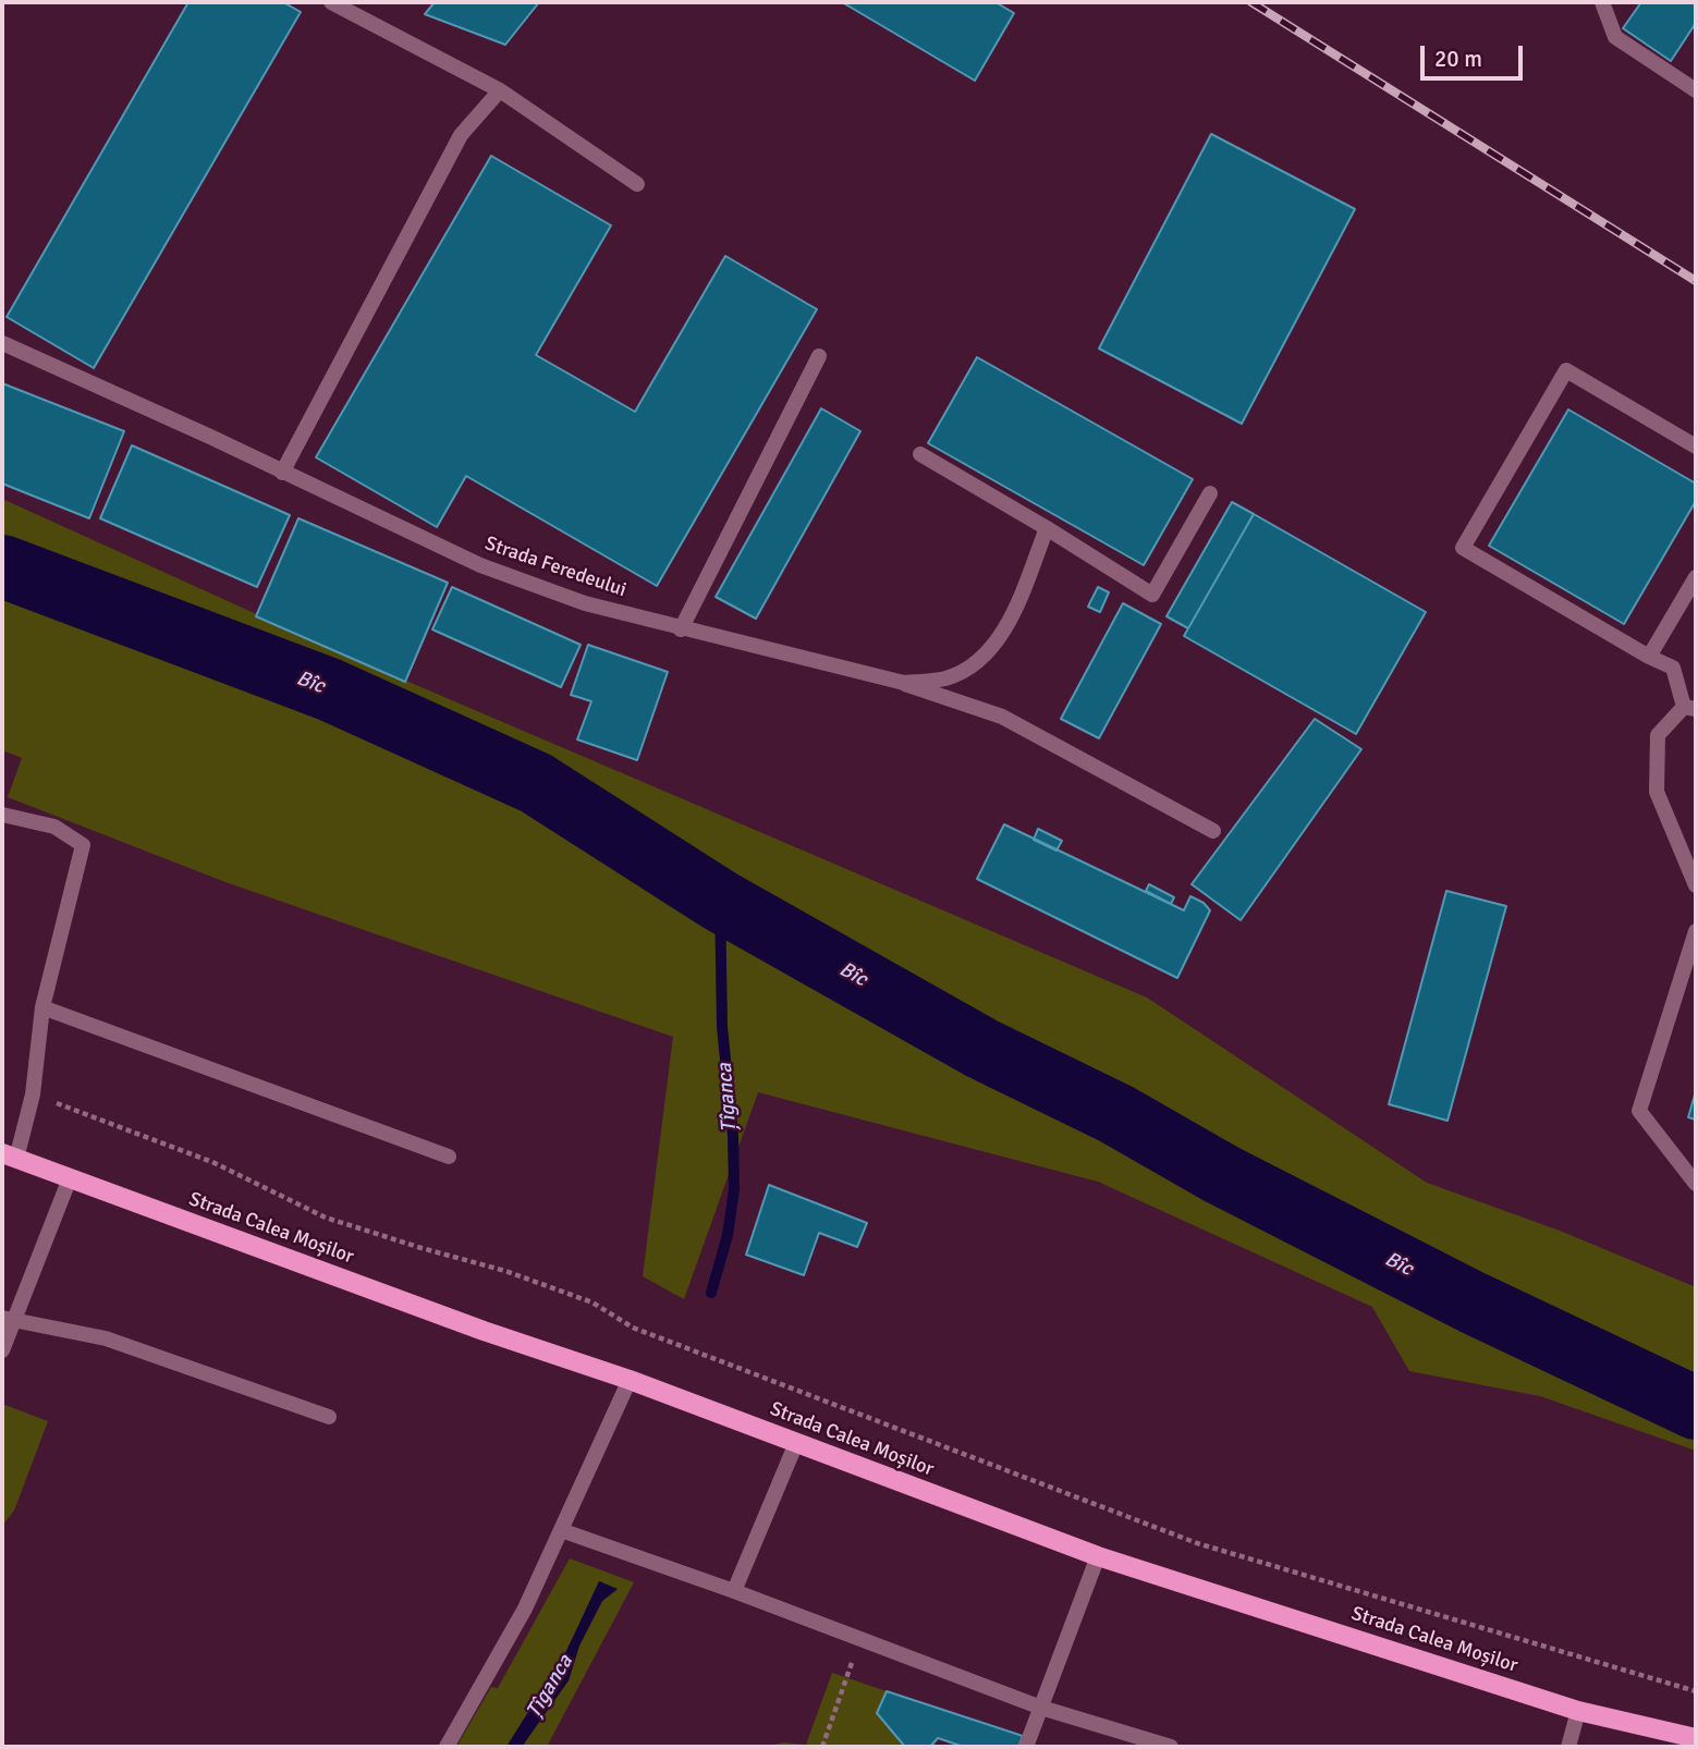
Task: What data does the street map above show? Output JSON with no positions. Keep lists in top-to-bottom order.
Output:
{
  "streets": {
    "main road": ["Strada Calea Moșilor"],
    "street": ["Strada Feredeului"]
  },
  "water": ["Bîc", "Țîganca"],
  "scale_bar": "20 m"
}
